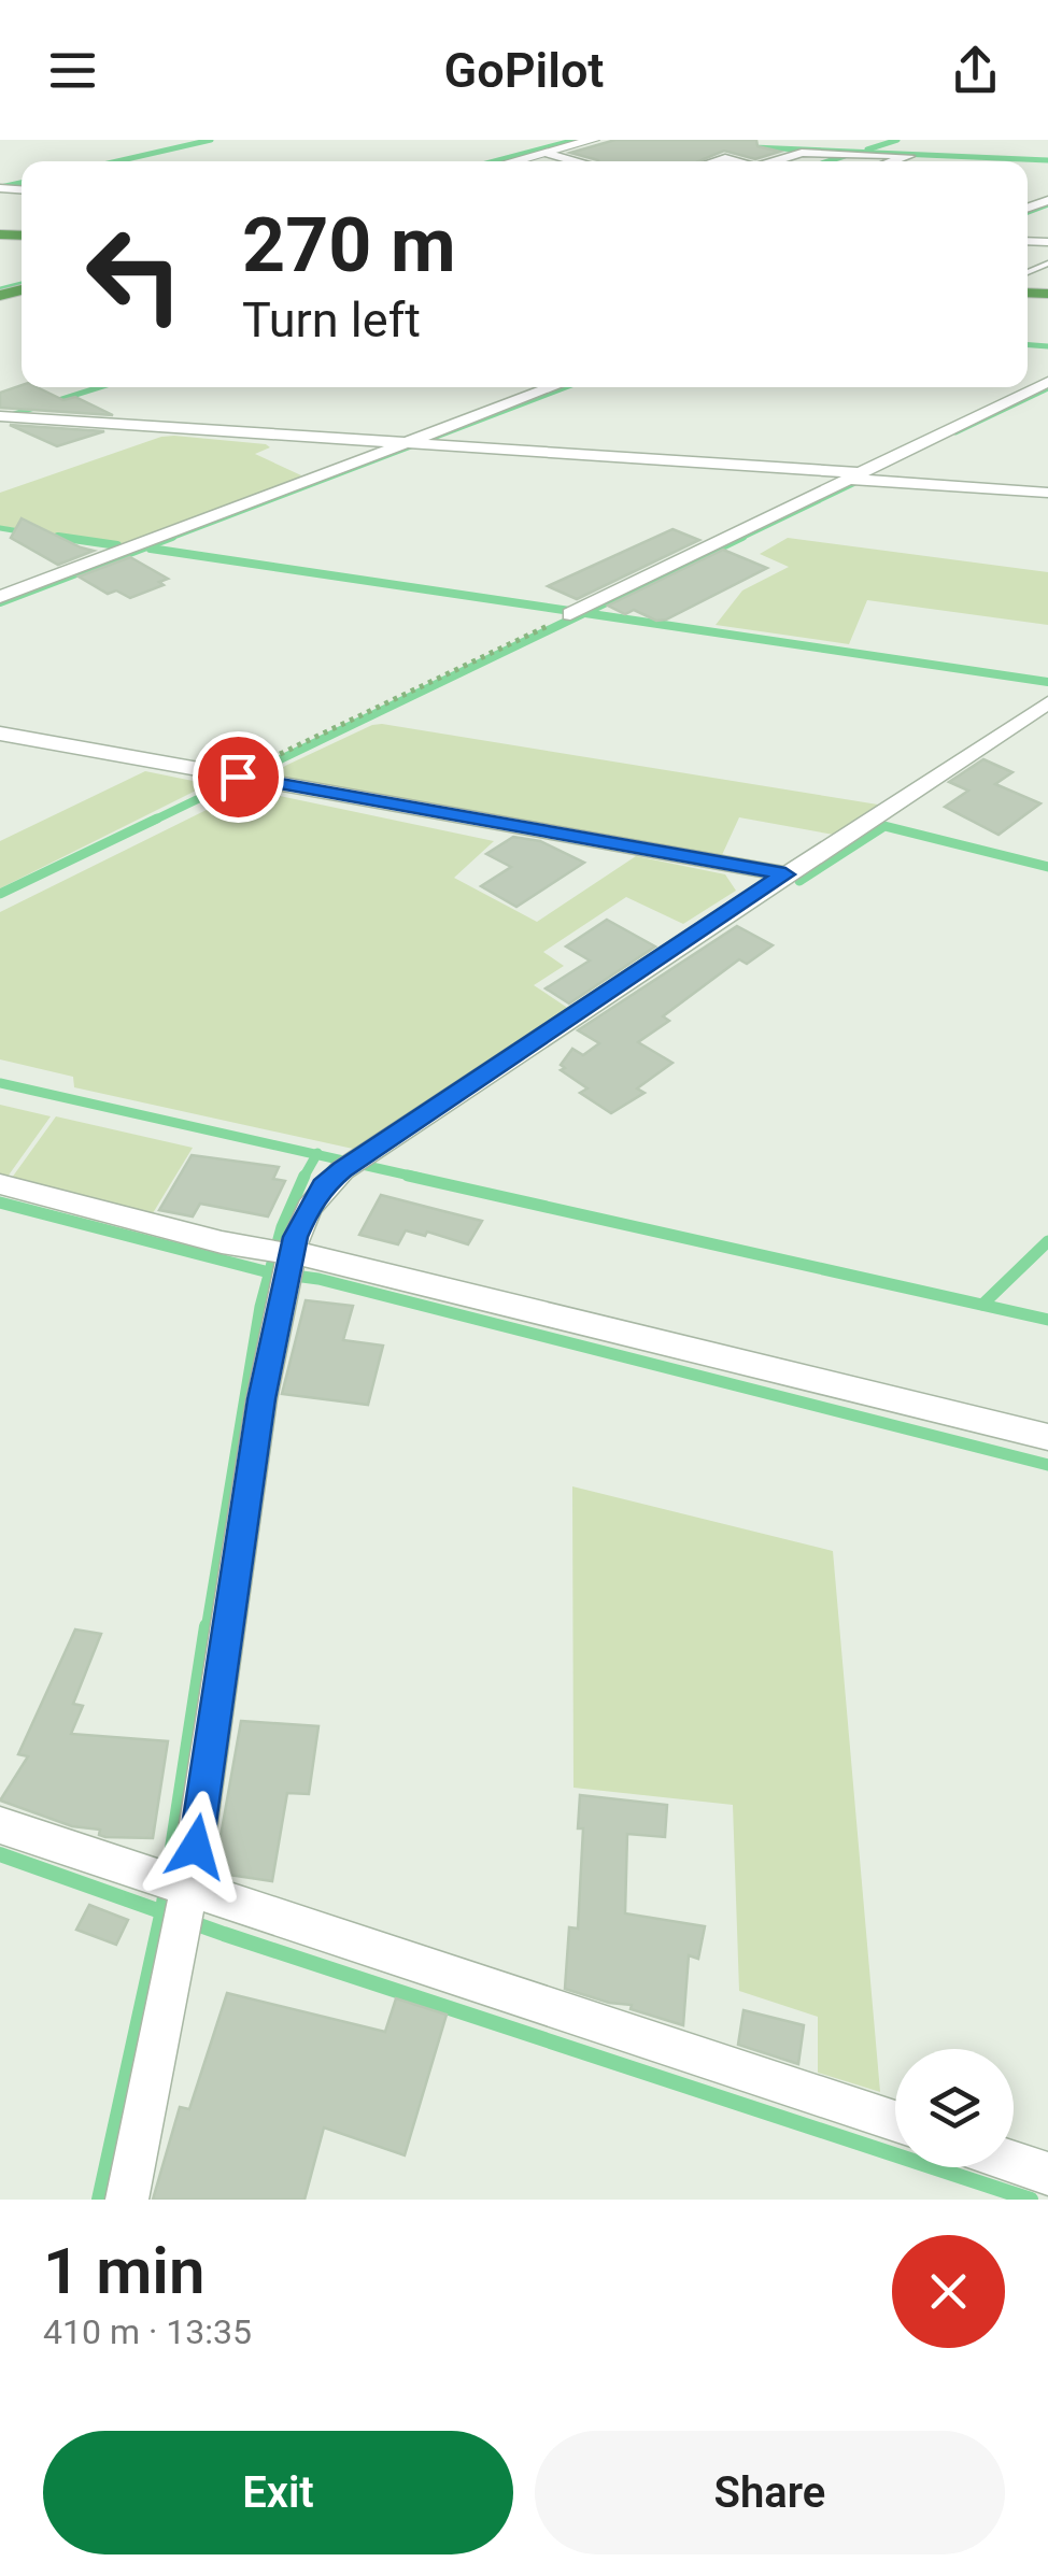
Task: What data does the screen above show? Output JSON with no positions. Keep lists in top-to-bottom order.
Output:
{
  "page": {
    "header": "GoPilot",
    "turn": ["270 m", "Turn left"],
    "heading": ["1 min", "410 m · 13:35"],
    "buttons": ["Exit", "Share"]
  }
}
